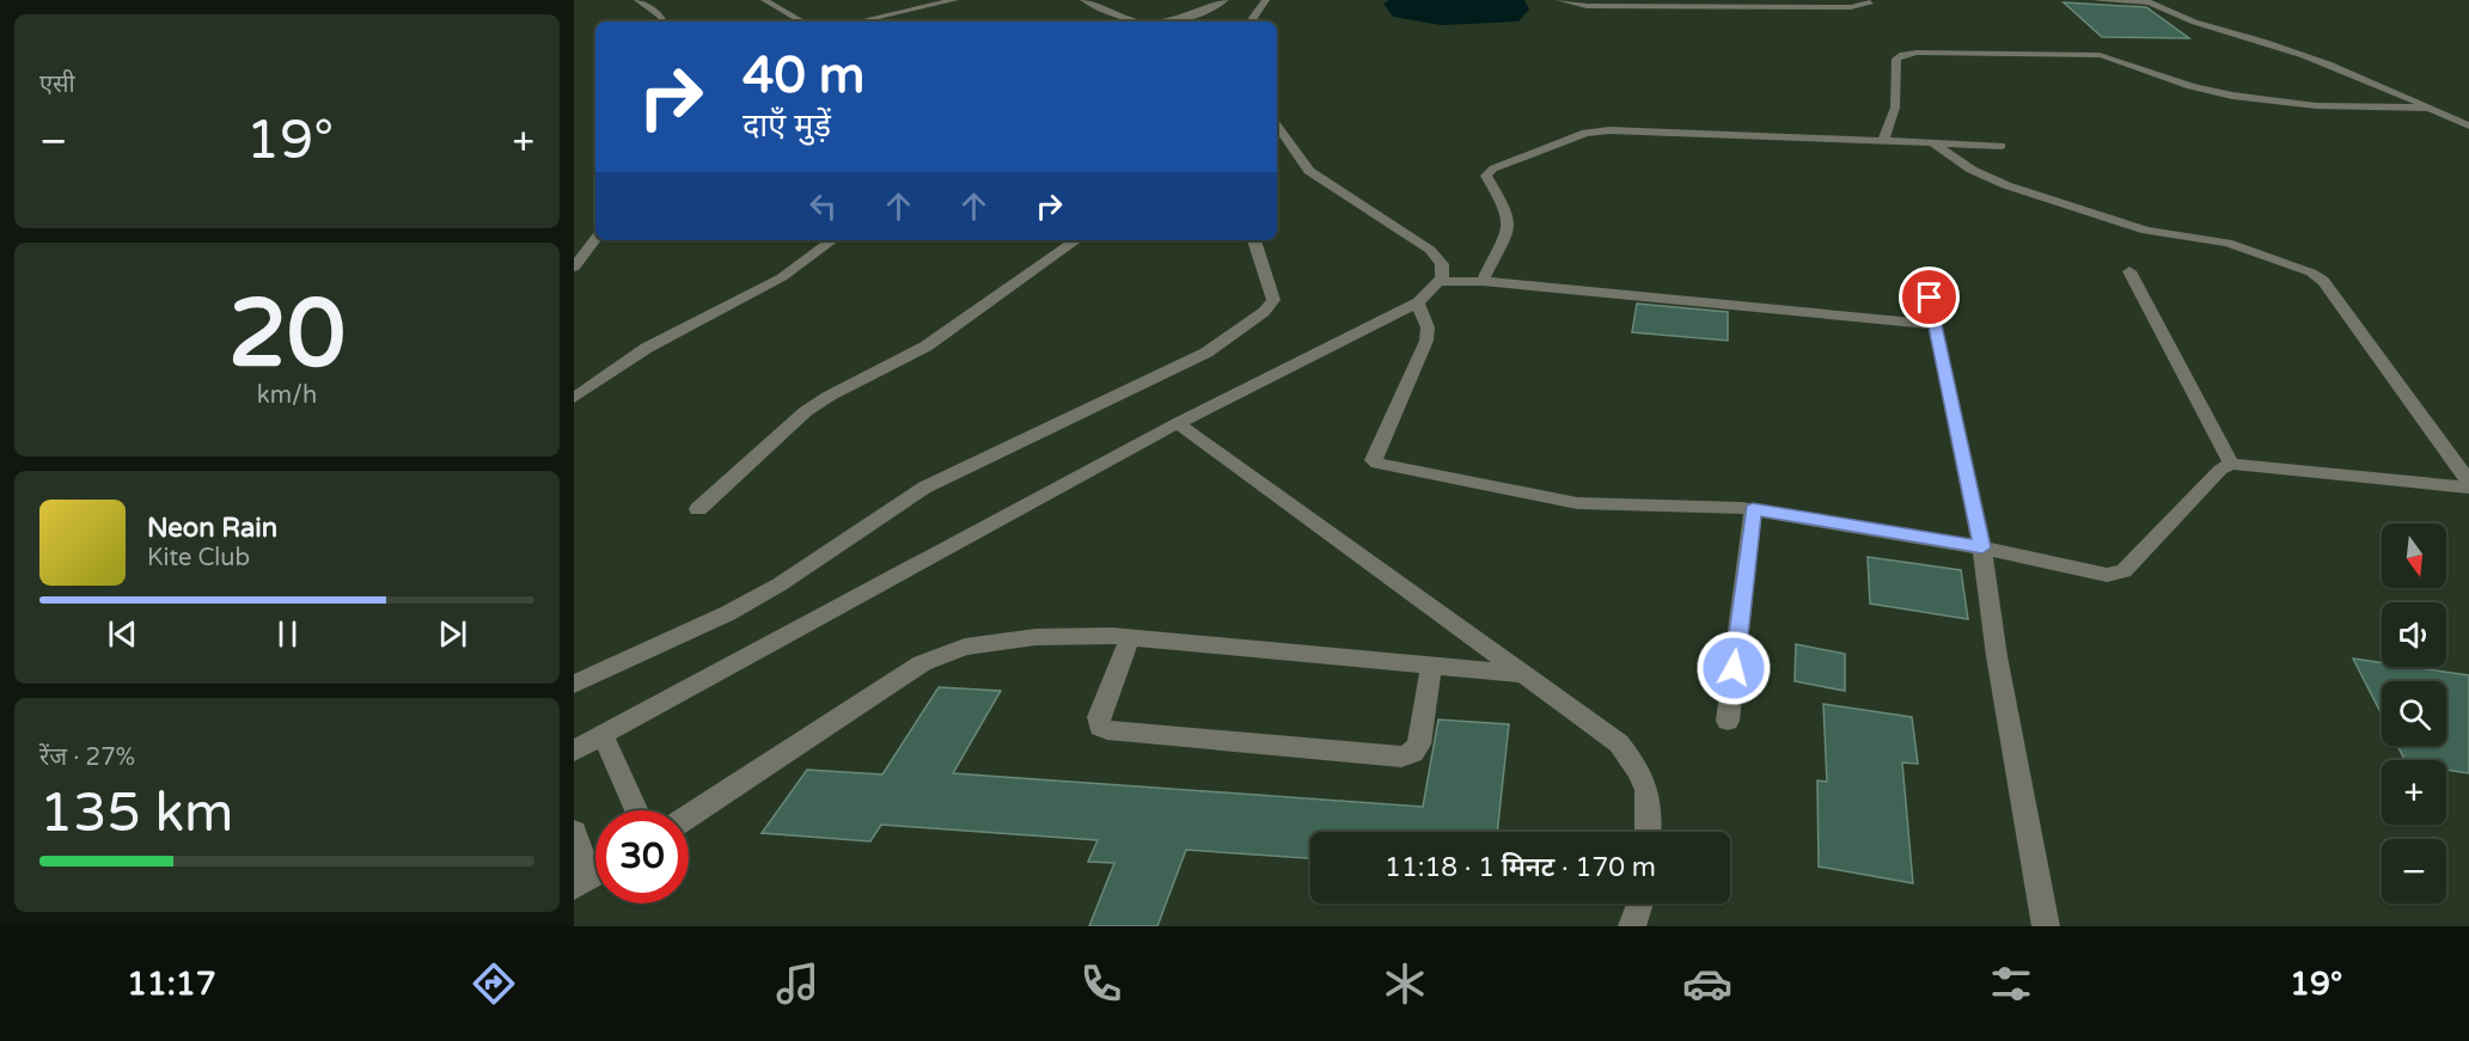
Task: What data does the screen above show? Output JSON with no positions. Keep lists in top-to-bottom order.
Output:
{
  "north": "bottom",
  "page": {
    "tile": [
      "एसी",
      ["20", "km/h"],
      ["रेंज · 27%", "135 km"]
    ],
    "turn": ["40 m", "दाएँ मुड़ें"],
    "heat": ["−", "19°", "+"],
    "song": ["Neon Rain", "Kite Club"],
    "map_buttons": ["+", "−"],
    "limit": "30",
    "trip": "11:18 · 1 मिनट · 170 m",
    "tabs": ["11:17", "19°"]
  }
}
